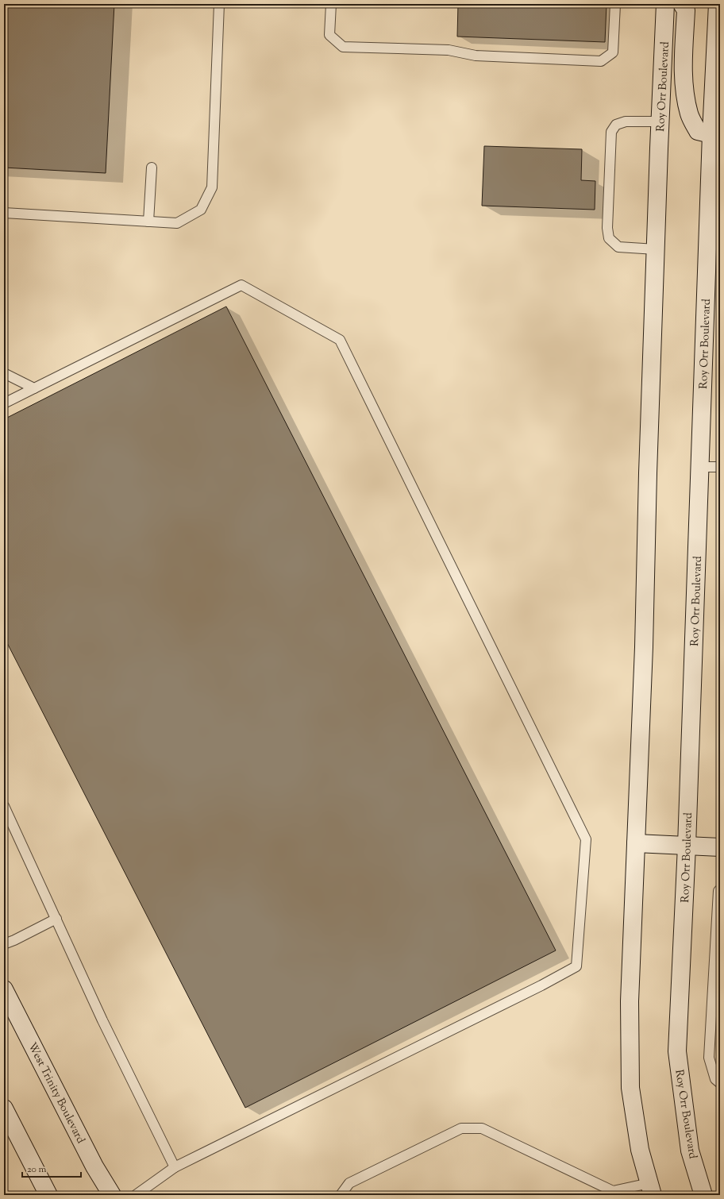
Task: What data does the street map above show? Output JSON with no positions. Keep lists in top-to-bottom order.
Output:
{
  "streets": {
    "main road": ["Roy Orr Boulevard", "West Trinity Boulevard"]
  },
  "scale_bar": "20 m"
}
